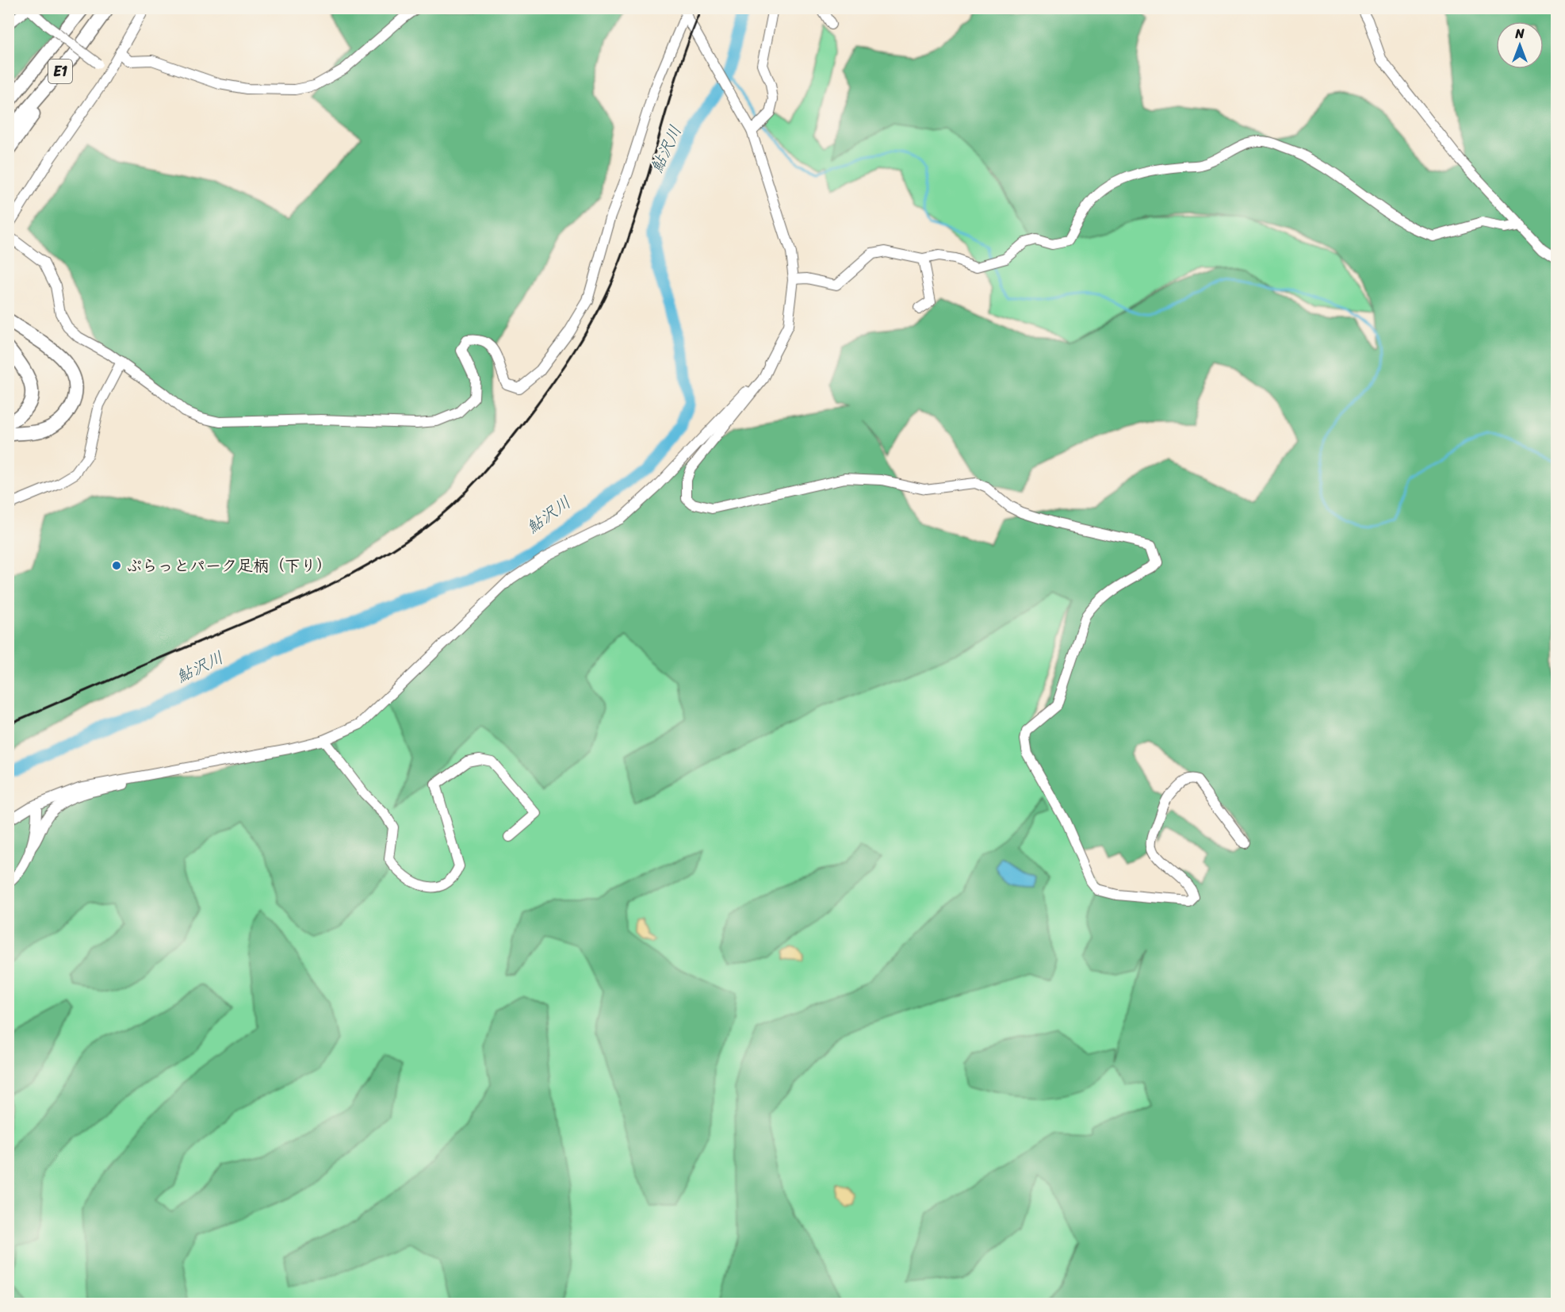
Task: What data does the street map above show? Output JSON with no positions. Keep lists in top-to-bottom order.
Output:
{
  "streets": {
    "highway": ["E1"]
  },
  "water": ["鮎沢川"],
  "places": ["ぷらっとパーク足柄（下り）"],
  "north": "top"
}
